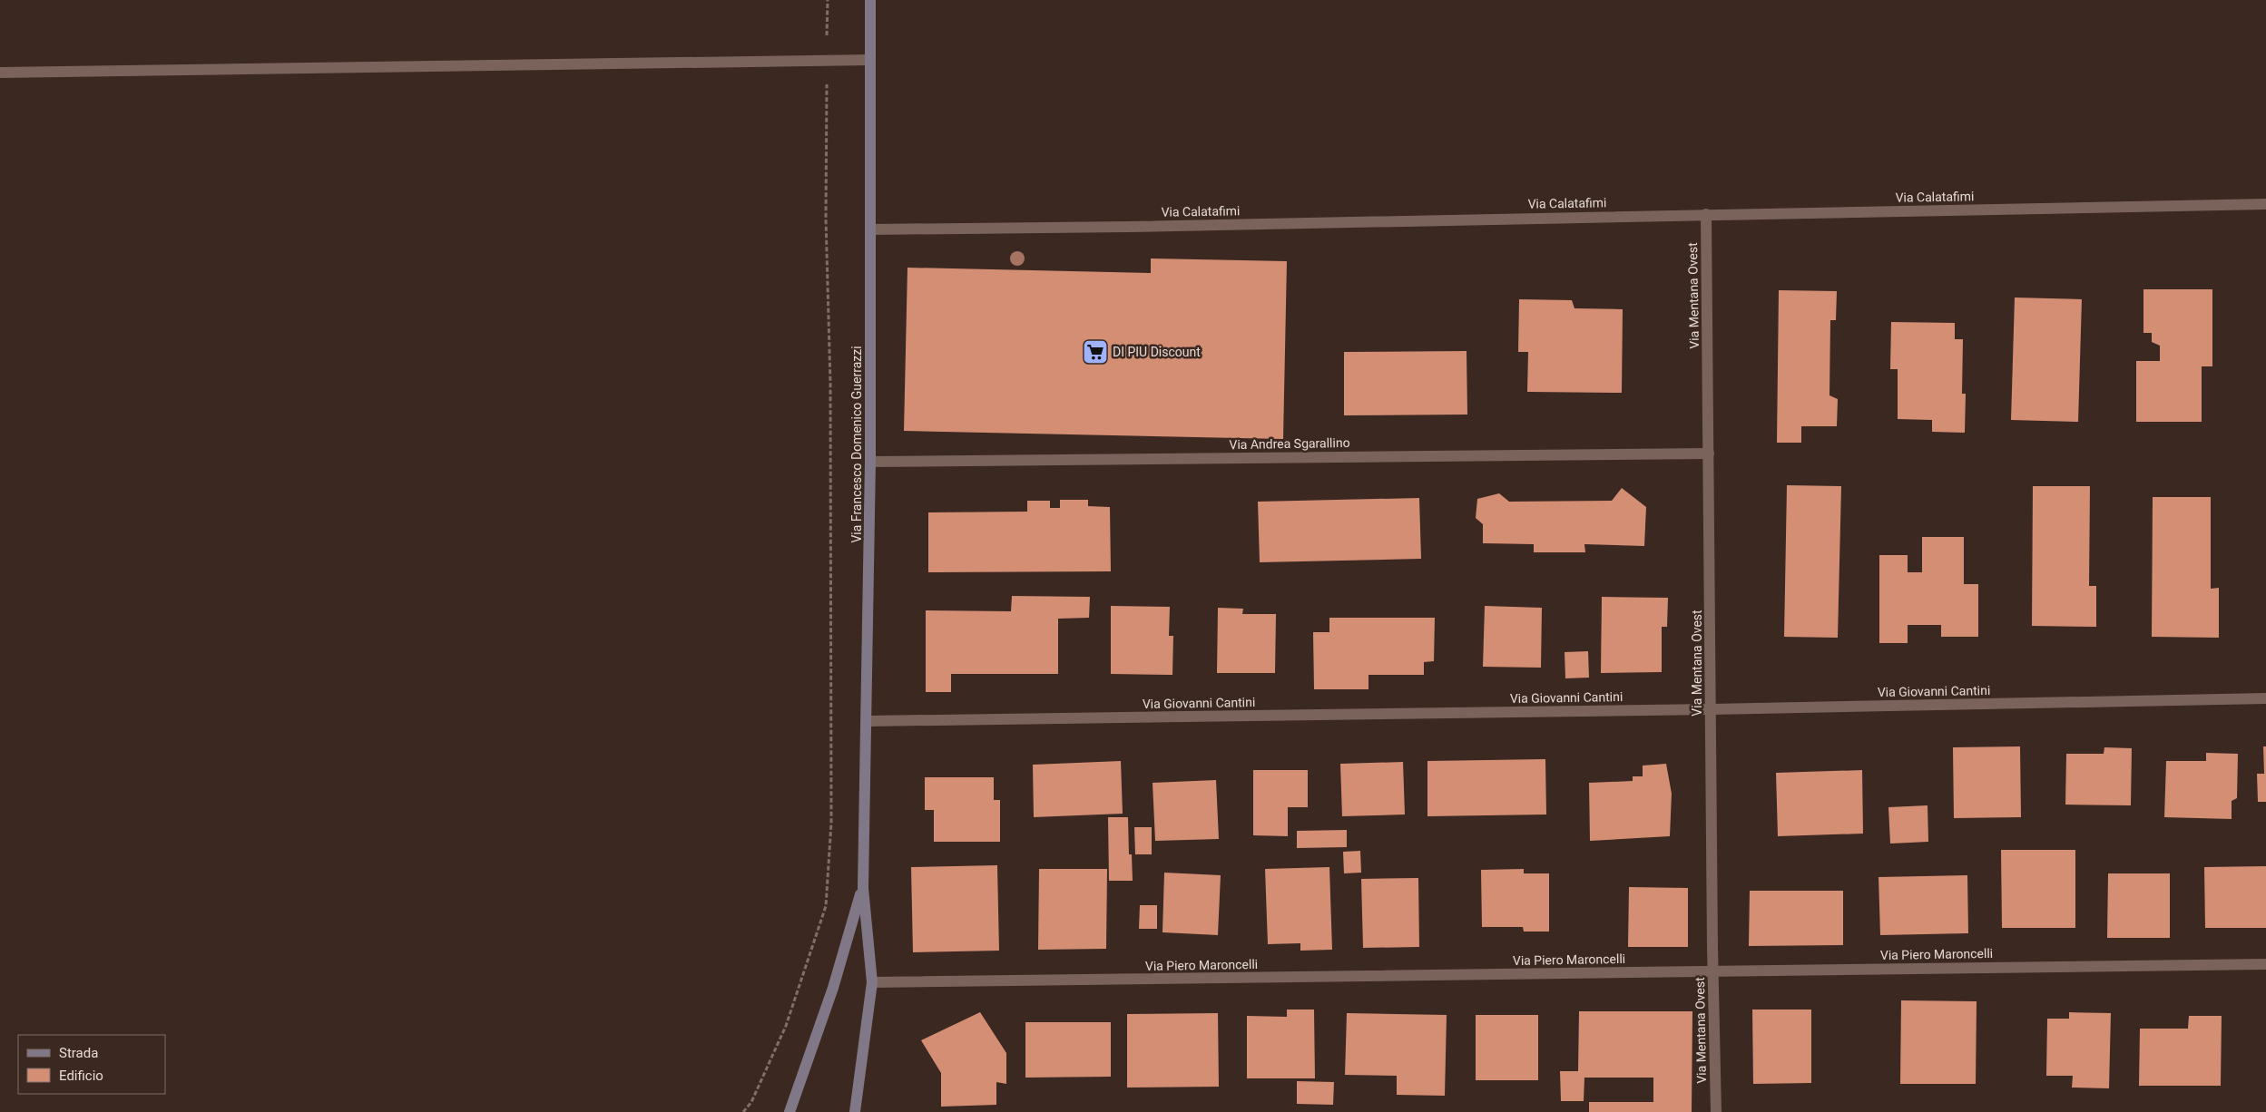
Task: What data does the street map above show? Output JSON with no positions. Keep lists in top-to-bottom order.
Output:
{
  "streets": {
    "street": [
      "Via Calatafimi",
      "Via Mentana Ovest",
      "Via Andrea Sgarallino",
      "Via Francesco Domenico Guerrazzi",
      "Via Giovanni Cantini",
      "Via Piero Maroncelli"
    ]
  },
  "crossings": [
    ["Via Calatafimi", "Via Mentana Ovest"],
    ["Via Calatafimi", "Via Francesco Domenico Guerrazzi"],
    ["Via Mentana Ovest", "Via Andrea Sgarallino"],
    ["Via Mentana Ovest", "Via Giovanni Cantini"],
    ["Via Mentana Ovest", "Via Piero Maroncelli"],
    ["Via Andrea Sgarallino", "Via Francesco Domenico Guerrazzi"],
    ["Via Francesco Domenico Guerrazzi", "Via Giovanni Cantini"],
    ["Via Francesco Domenico Guerrazzi", "Via Piero Maroncelli"]
  ],
  "places": {
    "supermarket": ["DI PIU Discount"]
  },
  "legend": ["Strada", "Edificio"]
}
